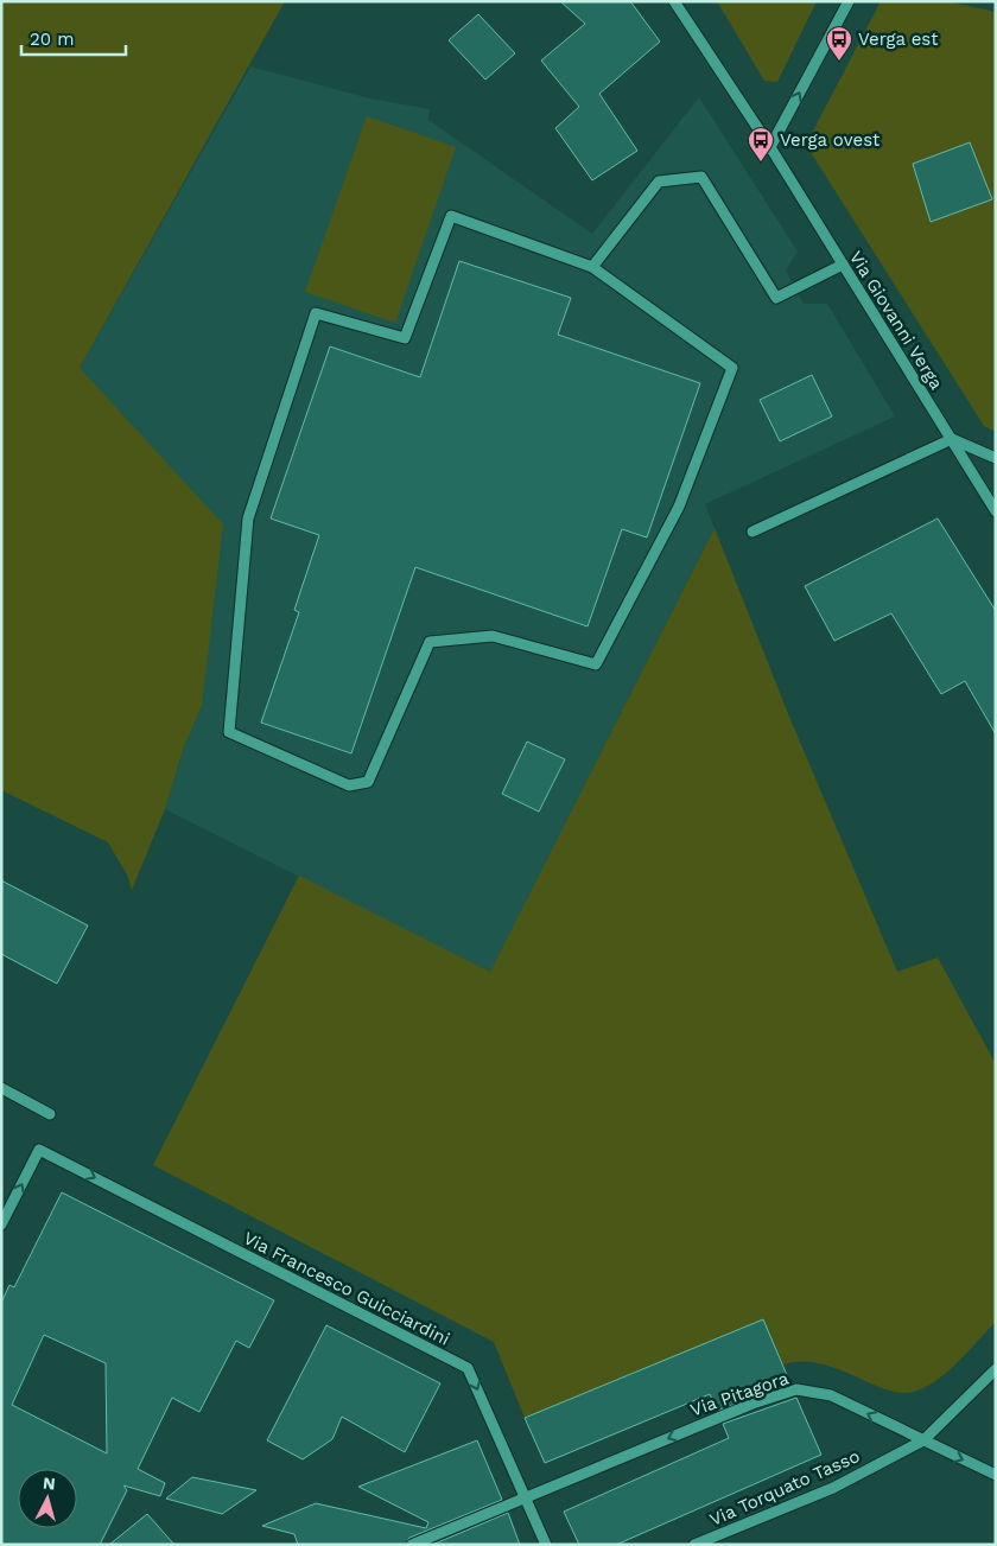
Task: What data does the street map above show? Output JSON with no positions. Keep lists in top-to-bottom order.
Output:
{
  "streets": {
    "street": [
      "Via Giovanni Verga",
      "Via Francesco Guicciardini",
      "Via Pitagora",
      "Via Torquato Tasso"
    ]
  },
  "crossings": [
    ["Via Francesco Guicciardini", "Via Pitagora"],
    ["Via Pitagora", "Via Torquato Tasso"]
  ],
  "one_way": ["Via Francesco Guicciardini"],
  "places": {
    "bus stop": ["Verga est", "Verga ovest"]
  },
  "scale_bar": "20 m",
  "north": "top"
}
